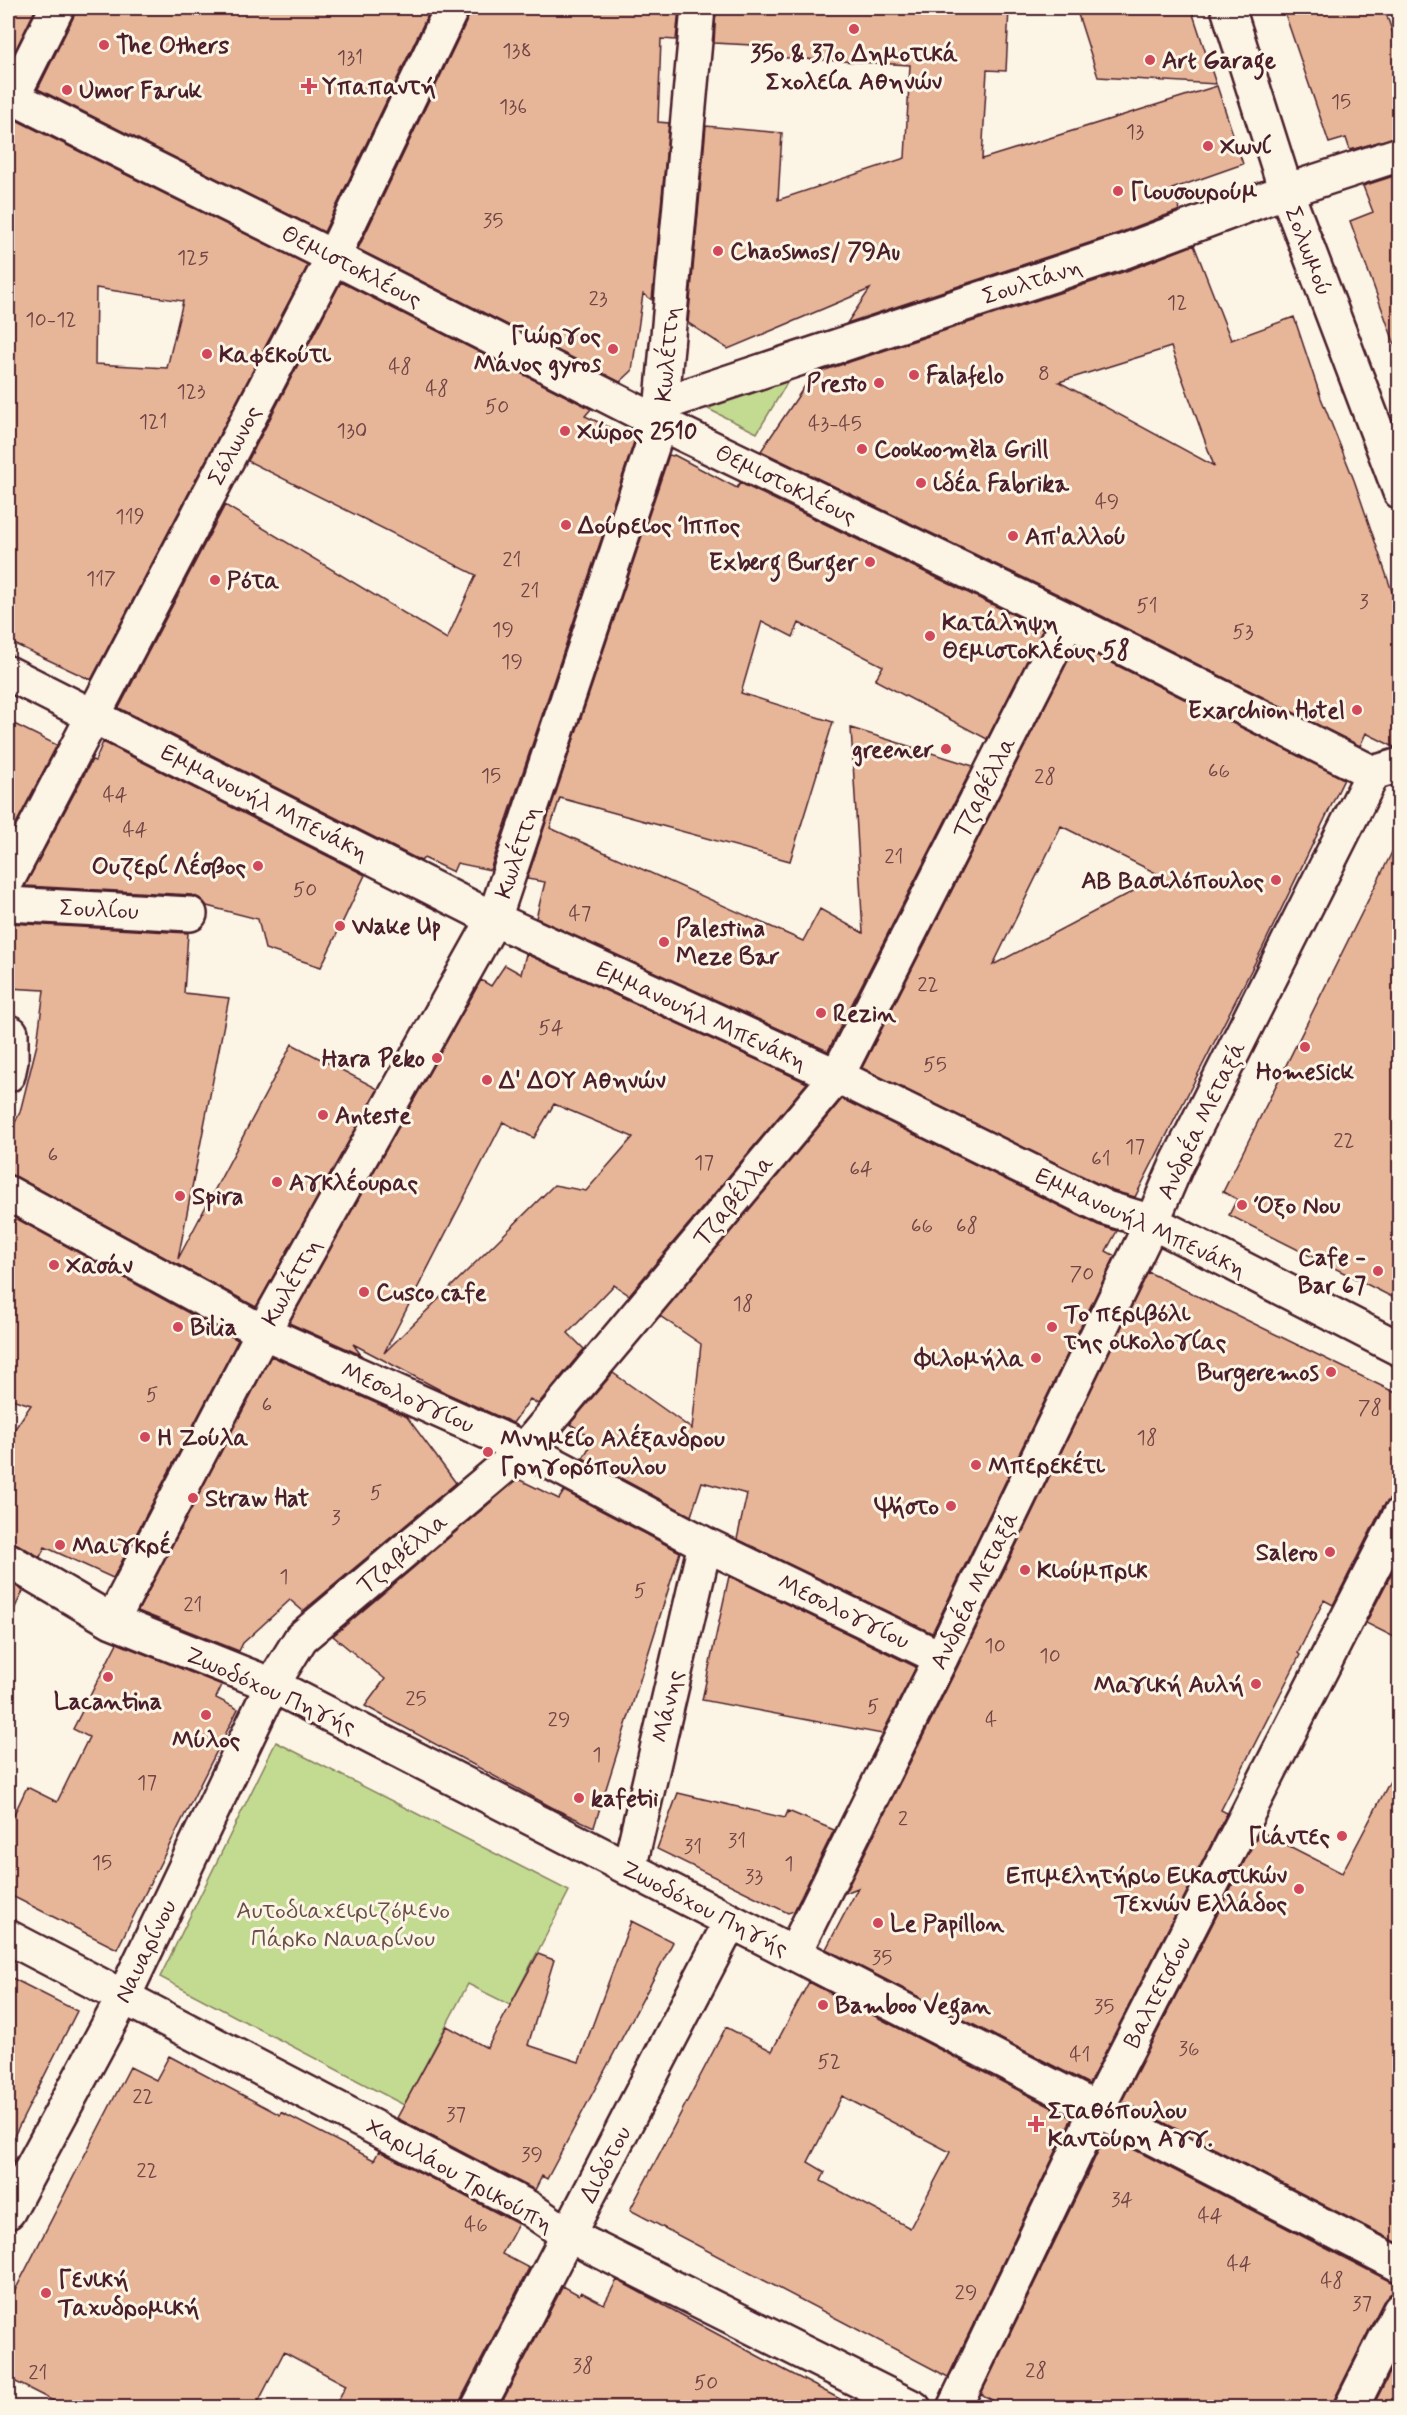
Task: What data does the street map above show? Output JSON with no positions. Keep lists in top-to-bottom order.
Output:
{
  "streets": {
    "street": [
      "Σολωμού",
      "Θεμιστοκλέους",
      "Σουλτάνη",
      "Κωλέττη",
      "Σόλωνος",
      "Τζαβέλλα",
      "Εμμανουήλ Μπενάκη",
      "Σουλίου",
      "Ανδρέα Μεταξά",
      "Μεσολογγίου",
      "Ζωοδόχου Πηγής",
      "Μάνης",
      "Ναυαρίνου",
      "Βαλτετσίου",
      "Διδότου",
      "Χαριλάου Τρικούπη"
    ]
  },
  "crossings": [
    ["Σολωμού", "Σουλτάνη"],
    ["Θεμιστοκλέους", "Σουλτάνη"],
    ["Θεμιστοκλέους", "Κωλέττη"],
    ["Θεμιστοκλέους", "Σόλωνος"],
    ["Θεμιστοκλέους", "Τζαβέλλα"],
    ["Θεμιστοκλέους", "Ανδρέα Μεταξά"],
    ["Σουλτάνη", "Κωλέττη"],
    ["Κωλέττη", "Εμμανουήλ Μπενάκη"],
    ["Κωλέττη", "Μεσολογγίου"],
    ["Κωλέττη", "Ζωοδόχου Πηγής"],
    ["Σόλωνος", "Εμμανουήλ Μπενάκη"],
    ["Τζαβέλλα", "Εμμανουήλ Μπενάκη"],
    ["Τζαβέλλα", "Μεσολογγίου"],
    ["Τζαβέλλα", "Ζωοδόχου Πηγής"],
    ["Τζαβέλλα", "Ναυαρίνου"],
    ["Εμμανουήλ Μπενάκη", "Ανδρέα Μεταξά"],
    ["Ανδρέα Μεταξά", "Μεσολογγίου"],
    ["Ανδρέα Μεταξά", "Ζωοδόχου Πηγής"],
    ["Μεσολογγίου", "Μάνης"],
    ["Ζωοδόχου Πηγής", "Μάνης"],
    ["Ζωοδόχου Πηγής", "Ναυαρίνου"],
    ["Ζωοδόχου Πηγής", "Βαλτετσίου"],
    ["Ζωοδόχου Πηγής", "Διδότου"],
    ["Ναυαρίνου", "Χαριλάου Τρικούπη"],
    ["Διδότου", "Χαριλάου Τρικούπη"]
  ],
  "parks": ["Αυτοδιαχειριζόμενο Πάρκο Ναυαρίνου"],
  "places": {
    "other": [
      "35ο & 37ο Δημοτικά Σχολεία Αθηνών",
      "The Οthers",
      "Art Garage",
      "Umor Faruk",
      "Χωνί",
      "Γιουσουρούμ",
      "Chaosmos/ 79Au",
      "Γιώργος Μάνος gyros",
      "Καφεκούτι",
      "Falafelo",
      "Presto",
      "Χώρος 2510",
      "Cookoomèla Grill",
      "ιδέα Fabrika",
      "Δούρειος Ίππος",
      "Απ'αλλού",
      "Exberg Burger",
      "Ρότα",
      "Κατάληψη Θεμιστοκλέους 58",
      "Exarchion Hotel",
      "greener",
      "Ουζερί Λέσβος",
      "ΑΒ Βασιλόπουλος",
      "Wake Up",
      "Palestina Meze Bar",
      "Rezin",
      "Homesick",
      "Hara Peko",
      "Δ' ΔΟΥ Αθηνών",
      "Anteste",
      "Αγκλέουρας",
      "Spira",
      "Όξο Νου",
      "Χασάν",
      "Cafe - Bar 67",
      "Cusco cafe",
      "Bilia",
      "Το περιβόλι της οικολογίας",
      "Φιλομήλα",
      "Burgeremos",
      "Η Ζούλα",
      "Μνημείο Αλέξανδρου Γρηγορόπουλου",
      "Μπερεκέτι",
      "Straw Hat",
      "Ψήστο",
      "Μαιγκρέ",
      "Salero",
      "Κιούμπρικ",
      "Lacantina",
      "Μαγική Αυλή",
      "Μύλος",
      "kafetii",
      "Γιάντες",
      "Επιμελητήριο Εικαστικών Τεχνών Ελλάδος",
      "Le Papillon",
      "Bamboo Vegan",
      "Γενική Ταχυδρομική"
    ],
    "health": ["Υπαπαντή", "Σταθόπουλου Καντούρη Αγγ."]
  },
  "house_numbers": [
    "138",
    "131",
    "15",
    "136",
    "13",
    "35",
    "125",
    "23",
    "12",
    "10-12",
    "48",
    "8",
    "48",
    "123",
    "50",
    "121",
    "43-45",
    "130",
    "49",
    "119",
    "21",
    "117",
    "21",
    "3",
    "51",
    "19",
    "53",
    "19",
    "66",
    "15",
    "28",
    "44",
    "44",
    "21",
    "50",
    "47",
    "22",
    "54",
    "55",
    "22",
    "17",
    "6",
    "61",
    "17",
    "64",
    "66",
    "68",
    "70",
    "18",
    "5",
    "6",
    "78",
    "18",
    "5",
    "3",
    "1",
    "5",
    "21",
    "10",
    "10",
    "25",
    "5",
    "29",
    "4",
    "1",
    "17",
    "2",
    "31",
    "31",
    "15",
    "1",
    "33",
    "35",
    "35",
    "36",
    "41",
    "52",
    "22",
    "37",
    "39",
    "22",
    "34",
    "44",
    "46",
    "44",
    "48",
    "29",
    "37",
    "38",
    "28",
    "21",
    "50"
  ]
}
